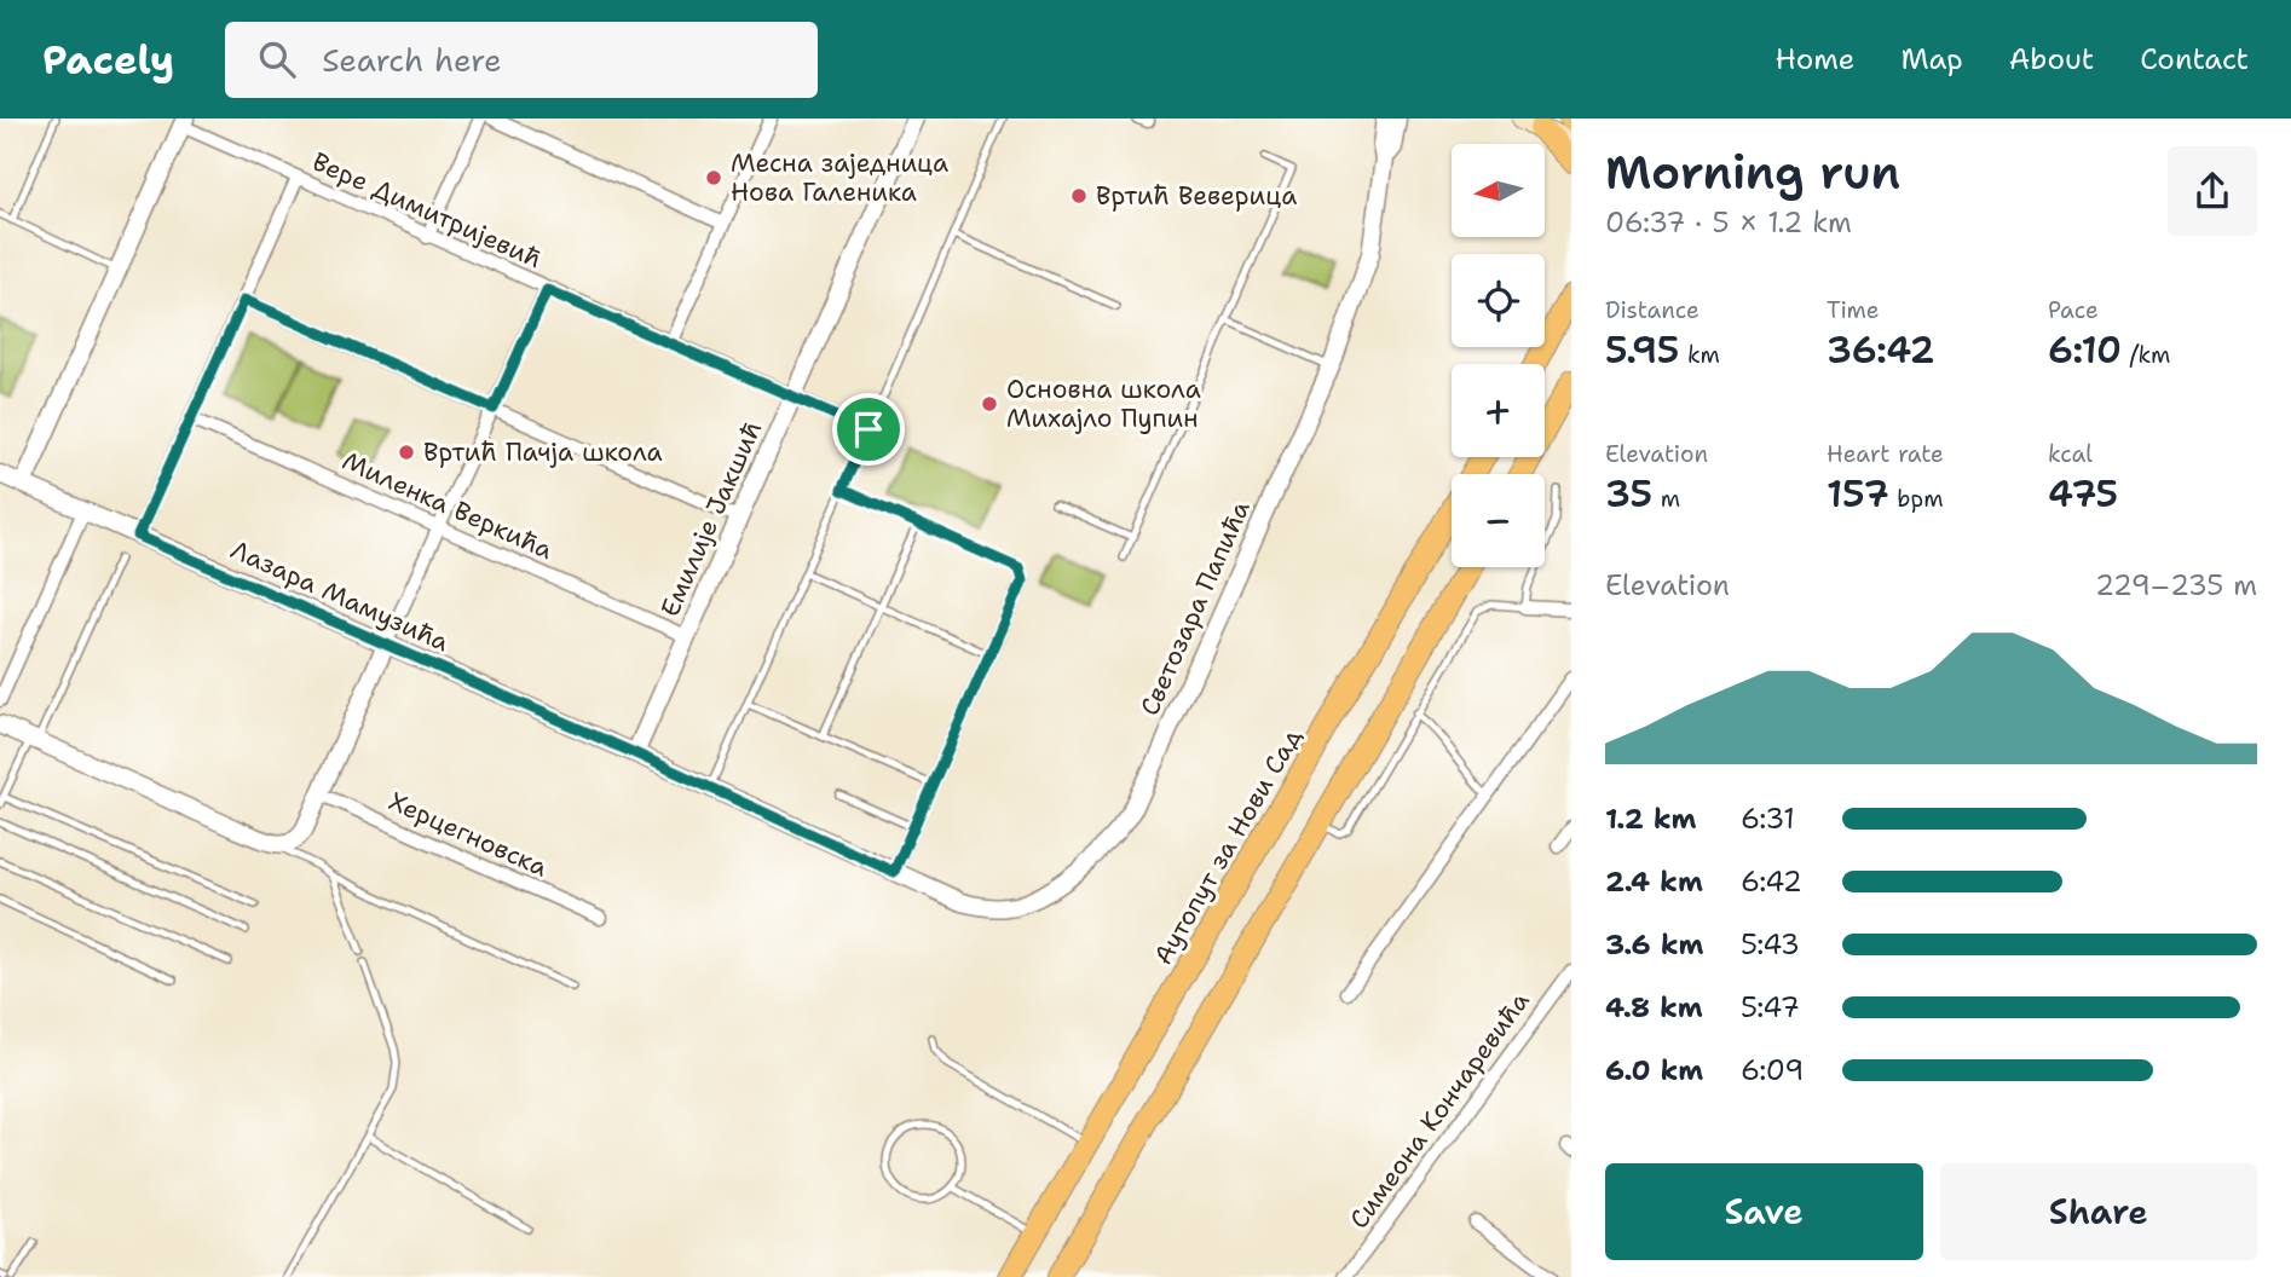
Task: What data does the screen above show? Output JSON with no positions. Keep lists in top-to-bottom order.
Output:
{
  "streets": {
    "main road": ["Аутопут за Нови Сад"],
    "street": [
      "Вере Димитријевић",
      "Миленка Веркића",
      "Емилије Јакшић",
      "Лазара Мамузића",
      "Светозара Папића",
      "Херцегновска",
      "Симеона Кончаревића"
    ]
  },
  "crossings": [
    ["Вере Димитријевић", "Емилије Јакшић"],
    ["Миленка Веркића", "Емилије Јакшић"],
    ["Емилије Јакшић", "Лазара Мамузића"],
    ["Емилије Јакшић", "Светозара Папића"],
    ["Лазара Мамузића", "Светозара Папића"]
  ],
  "places": [
    "Месна заједница Нова Галеника",
    "Вртић Веверица",
    "Основна школа Михајло Пупин",
    "Вртић Пачја школа"
  ],
  "north": "left",
  "page": {
    "header": "Pacely",
    "search": "Search here",
    "nav": [
      "Home",
      "Map",
      "About",
      "Contact"
    ],
    "heading": ["Morning run", "06:37 · 5 × 1.2 km"],
    "map_buttons": ["+", "−"],
    "stats": [
      ["Distance", "5.95 km"],
      ["Time", "36:42"],
      ["Pace", "6:10 /km"],
      ["Elevation", "35 m"],
      ["Heart rate", "157 bpm"],
      ["kcal", "475"]
    ],
    "chart": ["Elevation", "229–235 m"],
    "list": [
      {
        "name": "1.2 km",
        "note": "6:31"
      },
      {
        "name": "2.4 km",
        "note": "6:42"
      },
      {
        "name": "3.6 km",
        "note": "5:43"
      },
      {
        "name": "4.8 km",
        "note": "5:47"
      },
      {
        "name": "6.0 km",
        "note": "6:09"
      }
    ],
    "buttons": ["Save", "Share"]
  }
}
